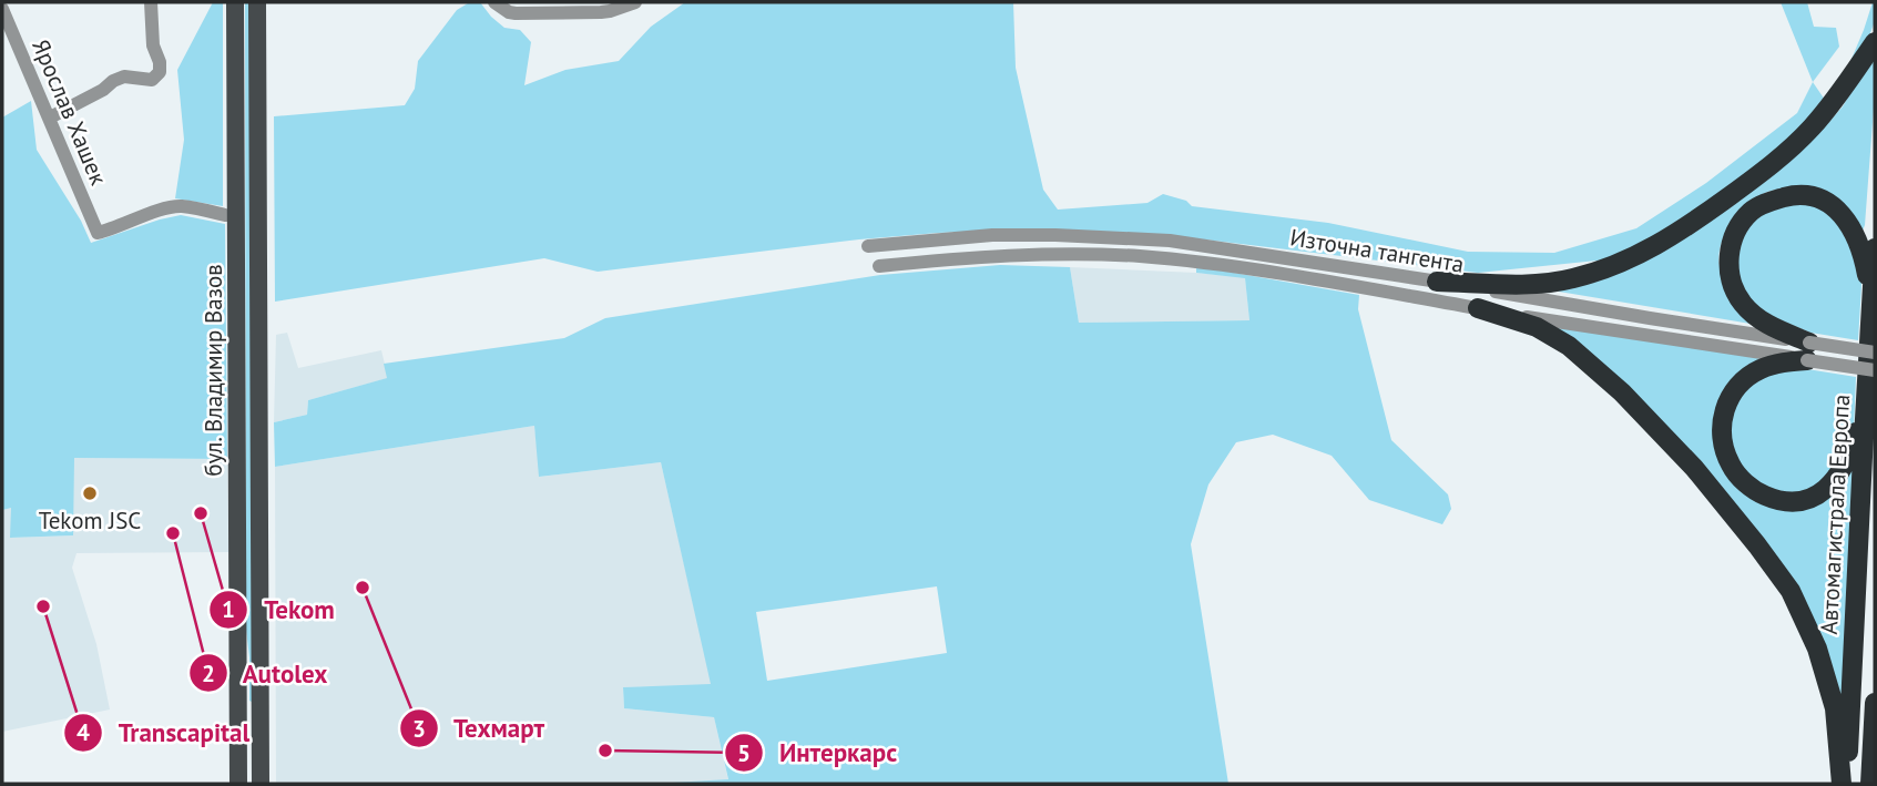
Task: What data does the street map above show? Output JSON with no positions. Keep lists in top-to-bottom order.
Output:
{
  "streets": {
    "highway": ["Автомагистрала Европа"],
    "main road": ["бул. Владимир Вазов"],
    "street": ["Ярослав Хашек", "Източна тангента"]
  },
  "places": [
    "Tekom JSC",
    "Tekom",
    "Autolex",
    "Техмарт",
    "Transcapital",
    "Интеркарс"
  ]
}
